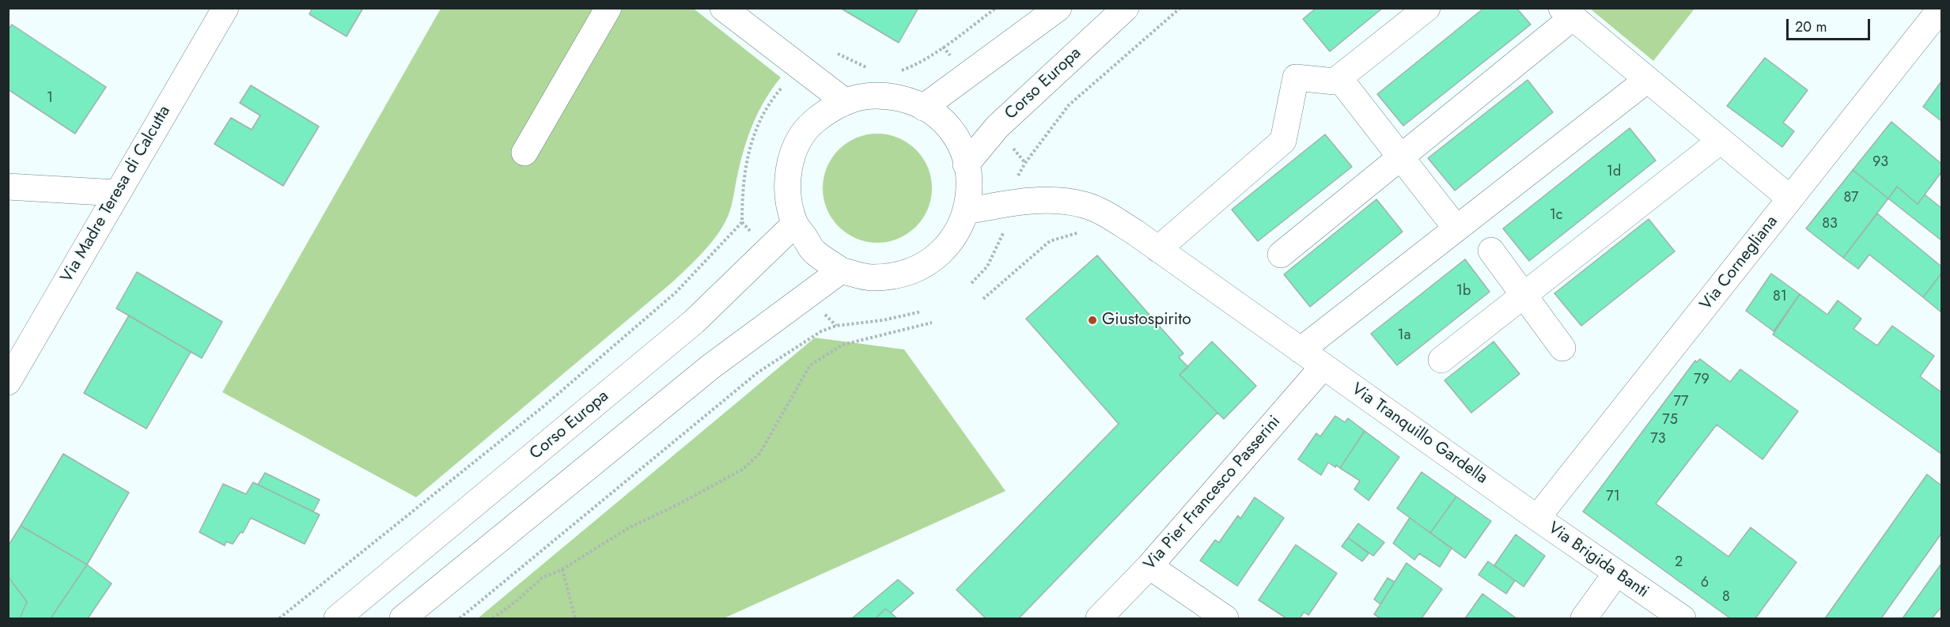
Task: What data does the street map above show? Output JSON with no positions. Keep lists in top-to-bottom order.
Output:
{
  "streets": {
    "street": [
      "Corso Europa",
      "Via Madre Teresa di Calcutta",
      "Via Cornegliana",
      "Via Tranquillo Gardella",
      "Via Pier Francesco Passerini",
      "Via Brigida Banti"
    ]
  },
  "crossings": [
    ["Via Cornegliana", "Via Tranquillo Gardella"],
    ["Via Cornegliana", "Via Brigida Banti"],
    ["Via Tranquillo Gardella", "Via Pier Francesco Passerini"],
    ["Via Tranquillo Gardella", "Via Brigida Banti"]
  ],
  "places": ["Giustospirito"],
  "house_numbers": [
    "1",
    "93",
    "1d",
    "87",
    "1c",
    "83",
    "1b",
    "81",
    "1a",
    "79",
    "77",
    "75",
    "73",
    "71",
    "2",
    "6",
    "8"
  ],
  "scale_bar": "20 m"
}
